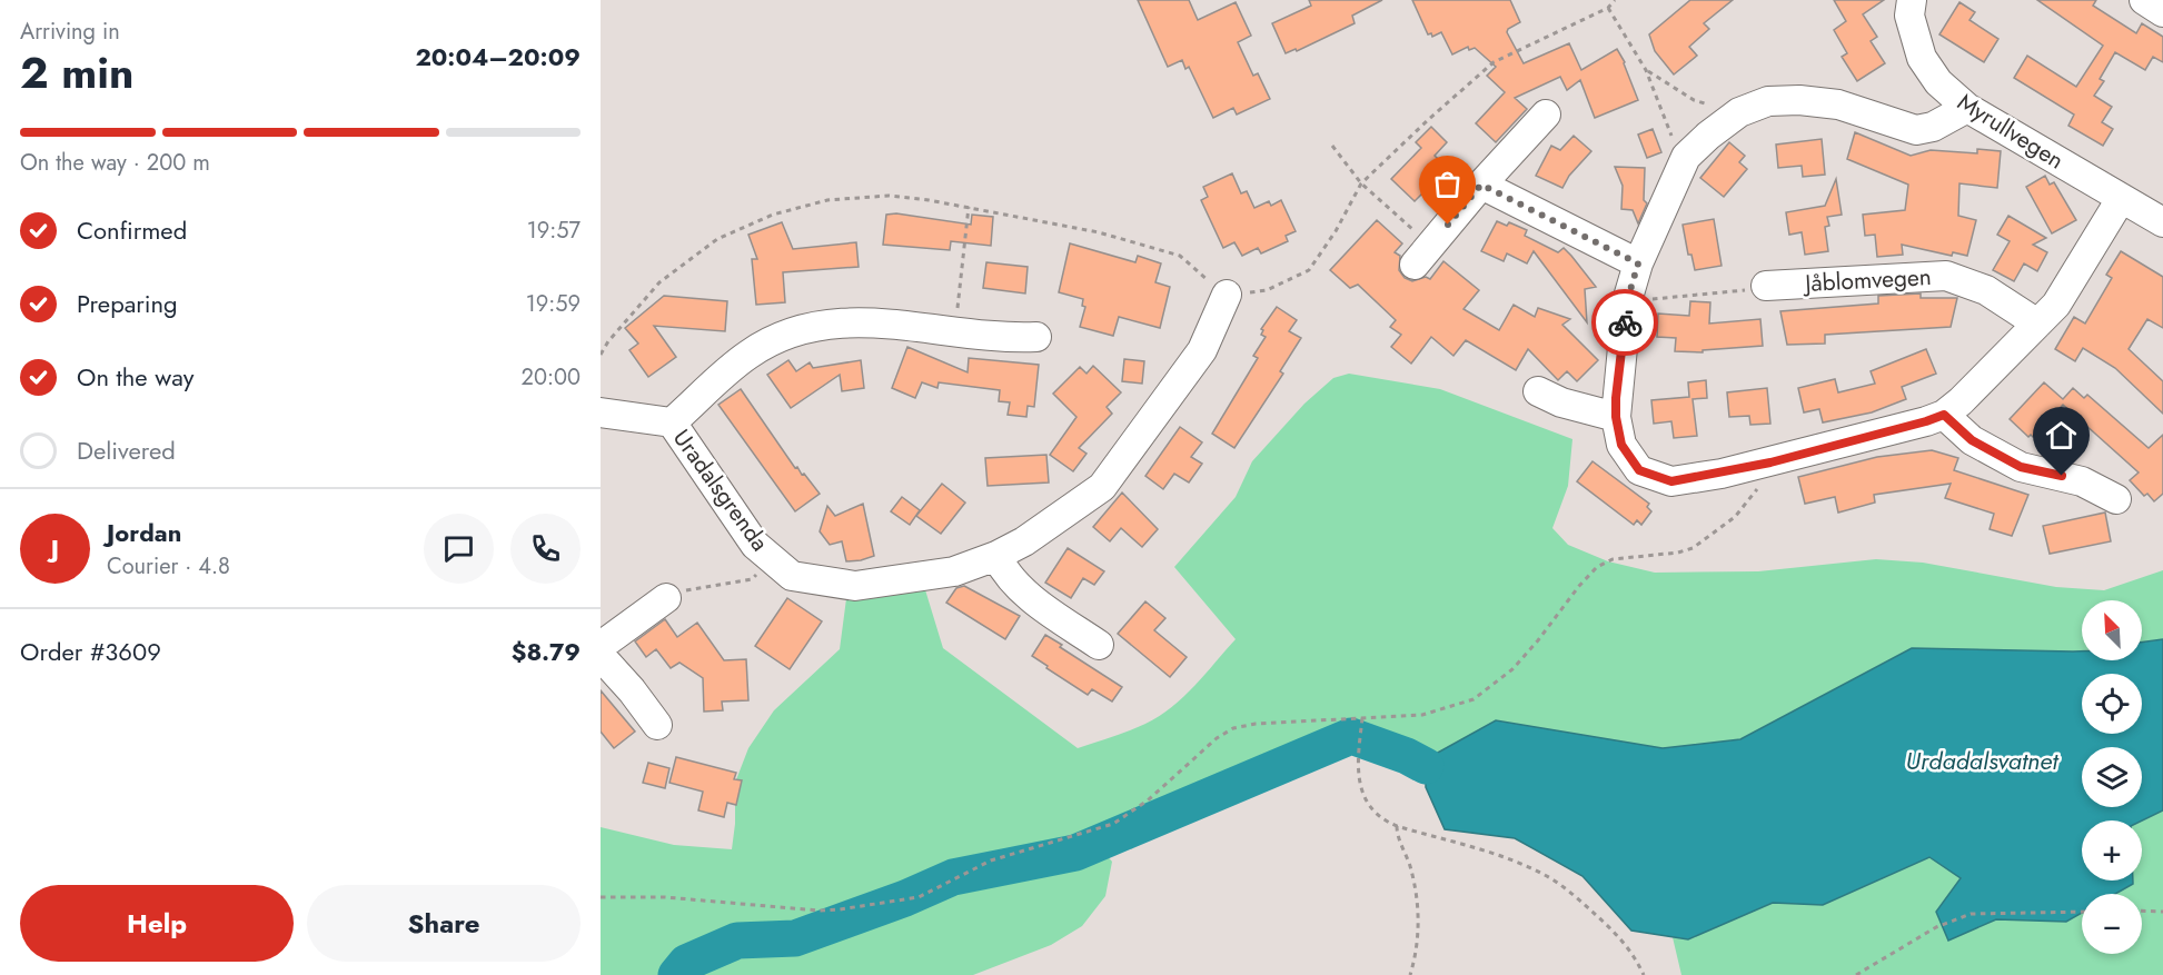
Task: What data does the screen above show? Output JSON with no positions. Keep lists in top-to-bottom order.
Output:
{
  "streets": {
    "street": ["Myrullvegen", "Jåblomvegen", "Uradalsgrenda"]
  },
  "water": ["Urdadalsvatnet"],
  "north": "top left",
  "page": {
    "heading": ["2 min", "Arriving in", "20:04–20:09"],
    "panel": [
      "Jordan",
      "Courier · 4.8",
      "Order #3609",
      "$8.79"
    ],
    "bar": "On the way · 200 m",
    "list": [
      ["Confirmed", "19:57"],
      ["Preparing", "19:59"],
      ["On the way", "20:00"],
      "Delivered"
    ],
    "round": "J",
    "map_buttons": ["+", "−"],
    "buttons": ["Help", "Share"]
  }
}
